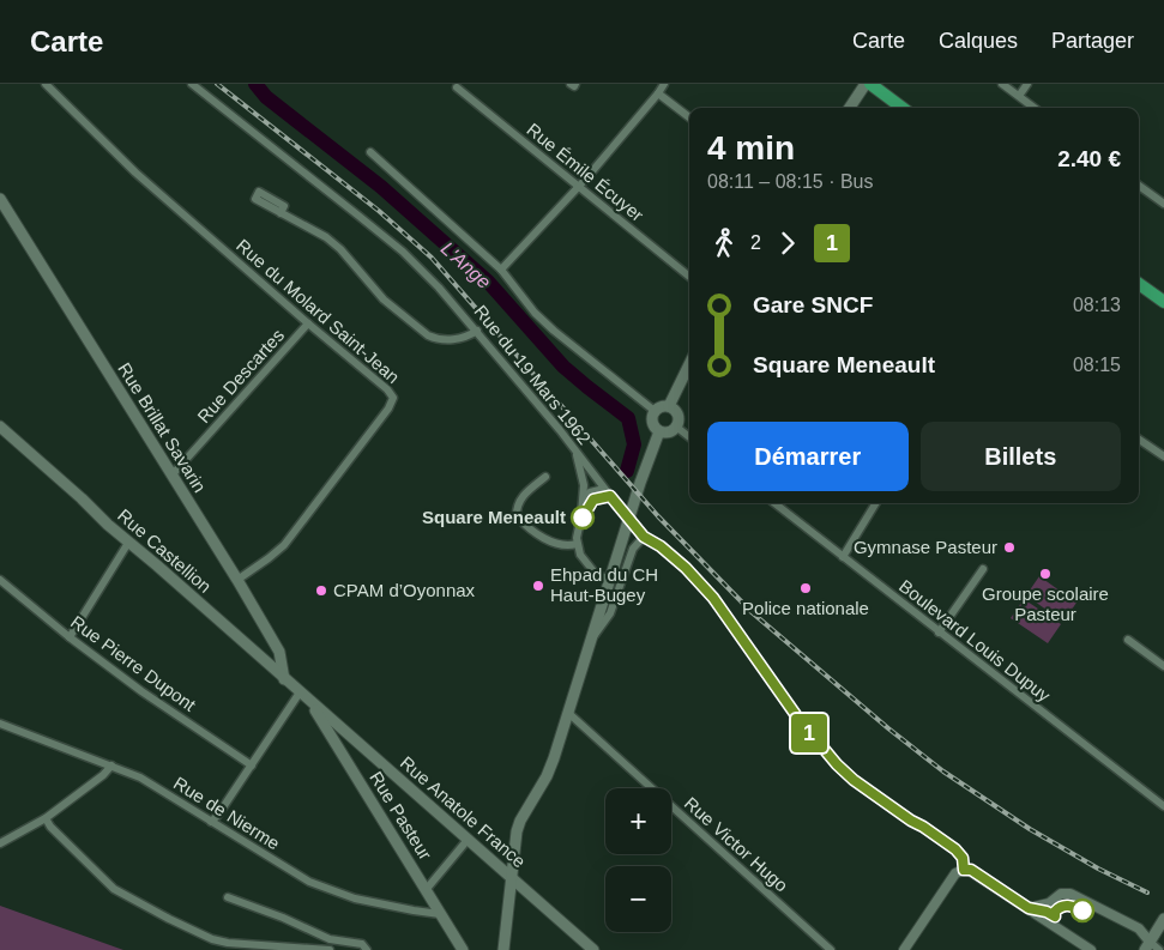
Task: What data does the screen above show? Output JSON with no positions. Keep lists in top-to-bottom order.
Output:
{
  "streets": {
    "main road": [
      "Rue Brillat Savarin",
      "Rue Castellion",
      "Rue Anatole France",
      "Rue Pasteur"
    ],
    "street": [
      "Rue Émile Écuyer",
      "Rue du Molard Saint-Jean",
      "Rue du 19 Mars 1962",
      "Rue Descartes",
      "Boulevard Louis Dupuy",
      "Rue Pierre Dupont",
      "Rue de Nierme",
      "Rue Victor Hugo"
    ]
  },
  "crossings": [
    ["Rue du Molard Saint-Jean", "Rue Descartes"],
    ["Rue du Molard Saint-Jean", "Rue Brillat Savarin"],
    ["Rue Descartes", "Rue Brillat Savarin"],
    ["Rue Brillat Savarin", "Rue Castellion"],
    ["Rue Castellion", "Rue Anatole France"],
    ["Rue Castellion", "Rue Pasteur"],
    ["Rue Anatole France", "Rue Pasteur"],
    ["Rue de Nierme", "Rue Pasteur"]
  ],
  "water": ["L'Ange"],
  "places": [
    "Square Meneault",
    "Gymnase Pasteur",
    "Groupe scolaire Pasteur",
    "Ehpad du CH Haut-Bugey",
    "Police nationale",
    "CPAM d’Oyonnax"
  ],
  "lines": ["bus line 1"],
  "page": {
    "header": "Carte",
    "nav": ["Carte", "Calques", "Partager"],
    "on_map": "1",
    "heading": ["4 min", "08:11 – 08:15 · Bus", "2.40 €"],
    "legs": ["2", "1"],
    "list": [
      {
        "name": "Gare SNCF",
        "value": "08:13"
      },
      {
        "name": "Square Meneault",
        "value": "08:15"
      }
    ],
    "buttons": ["Démarrer", "Billets"],
    "map_buttons": ["+", "−"]
  }
}
